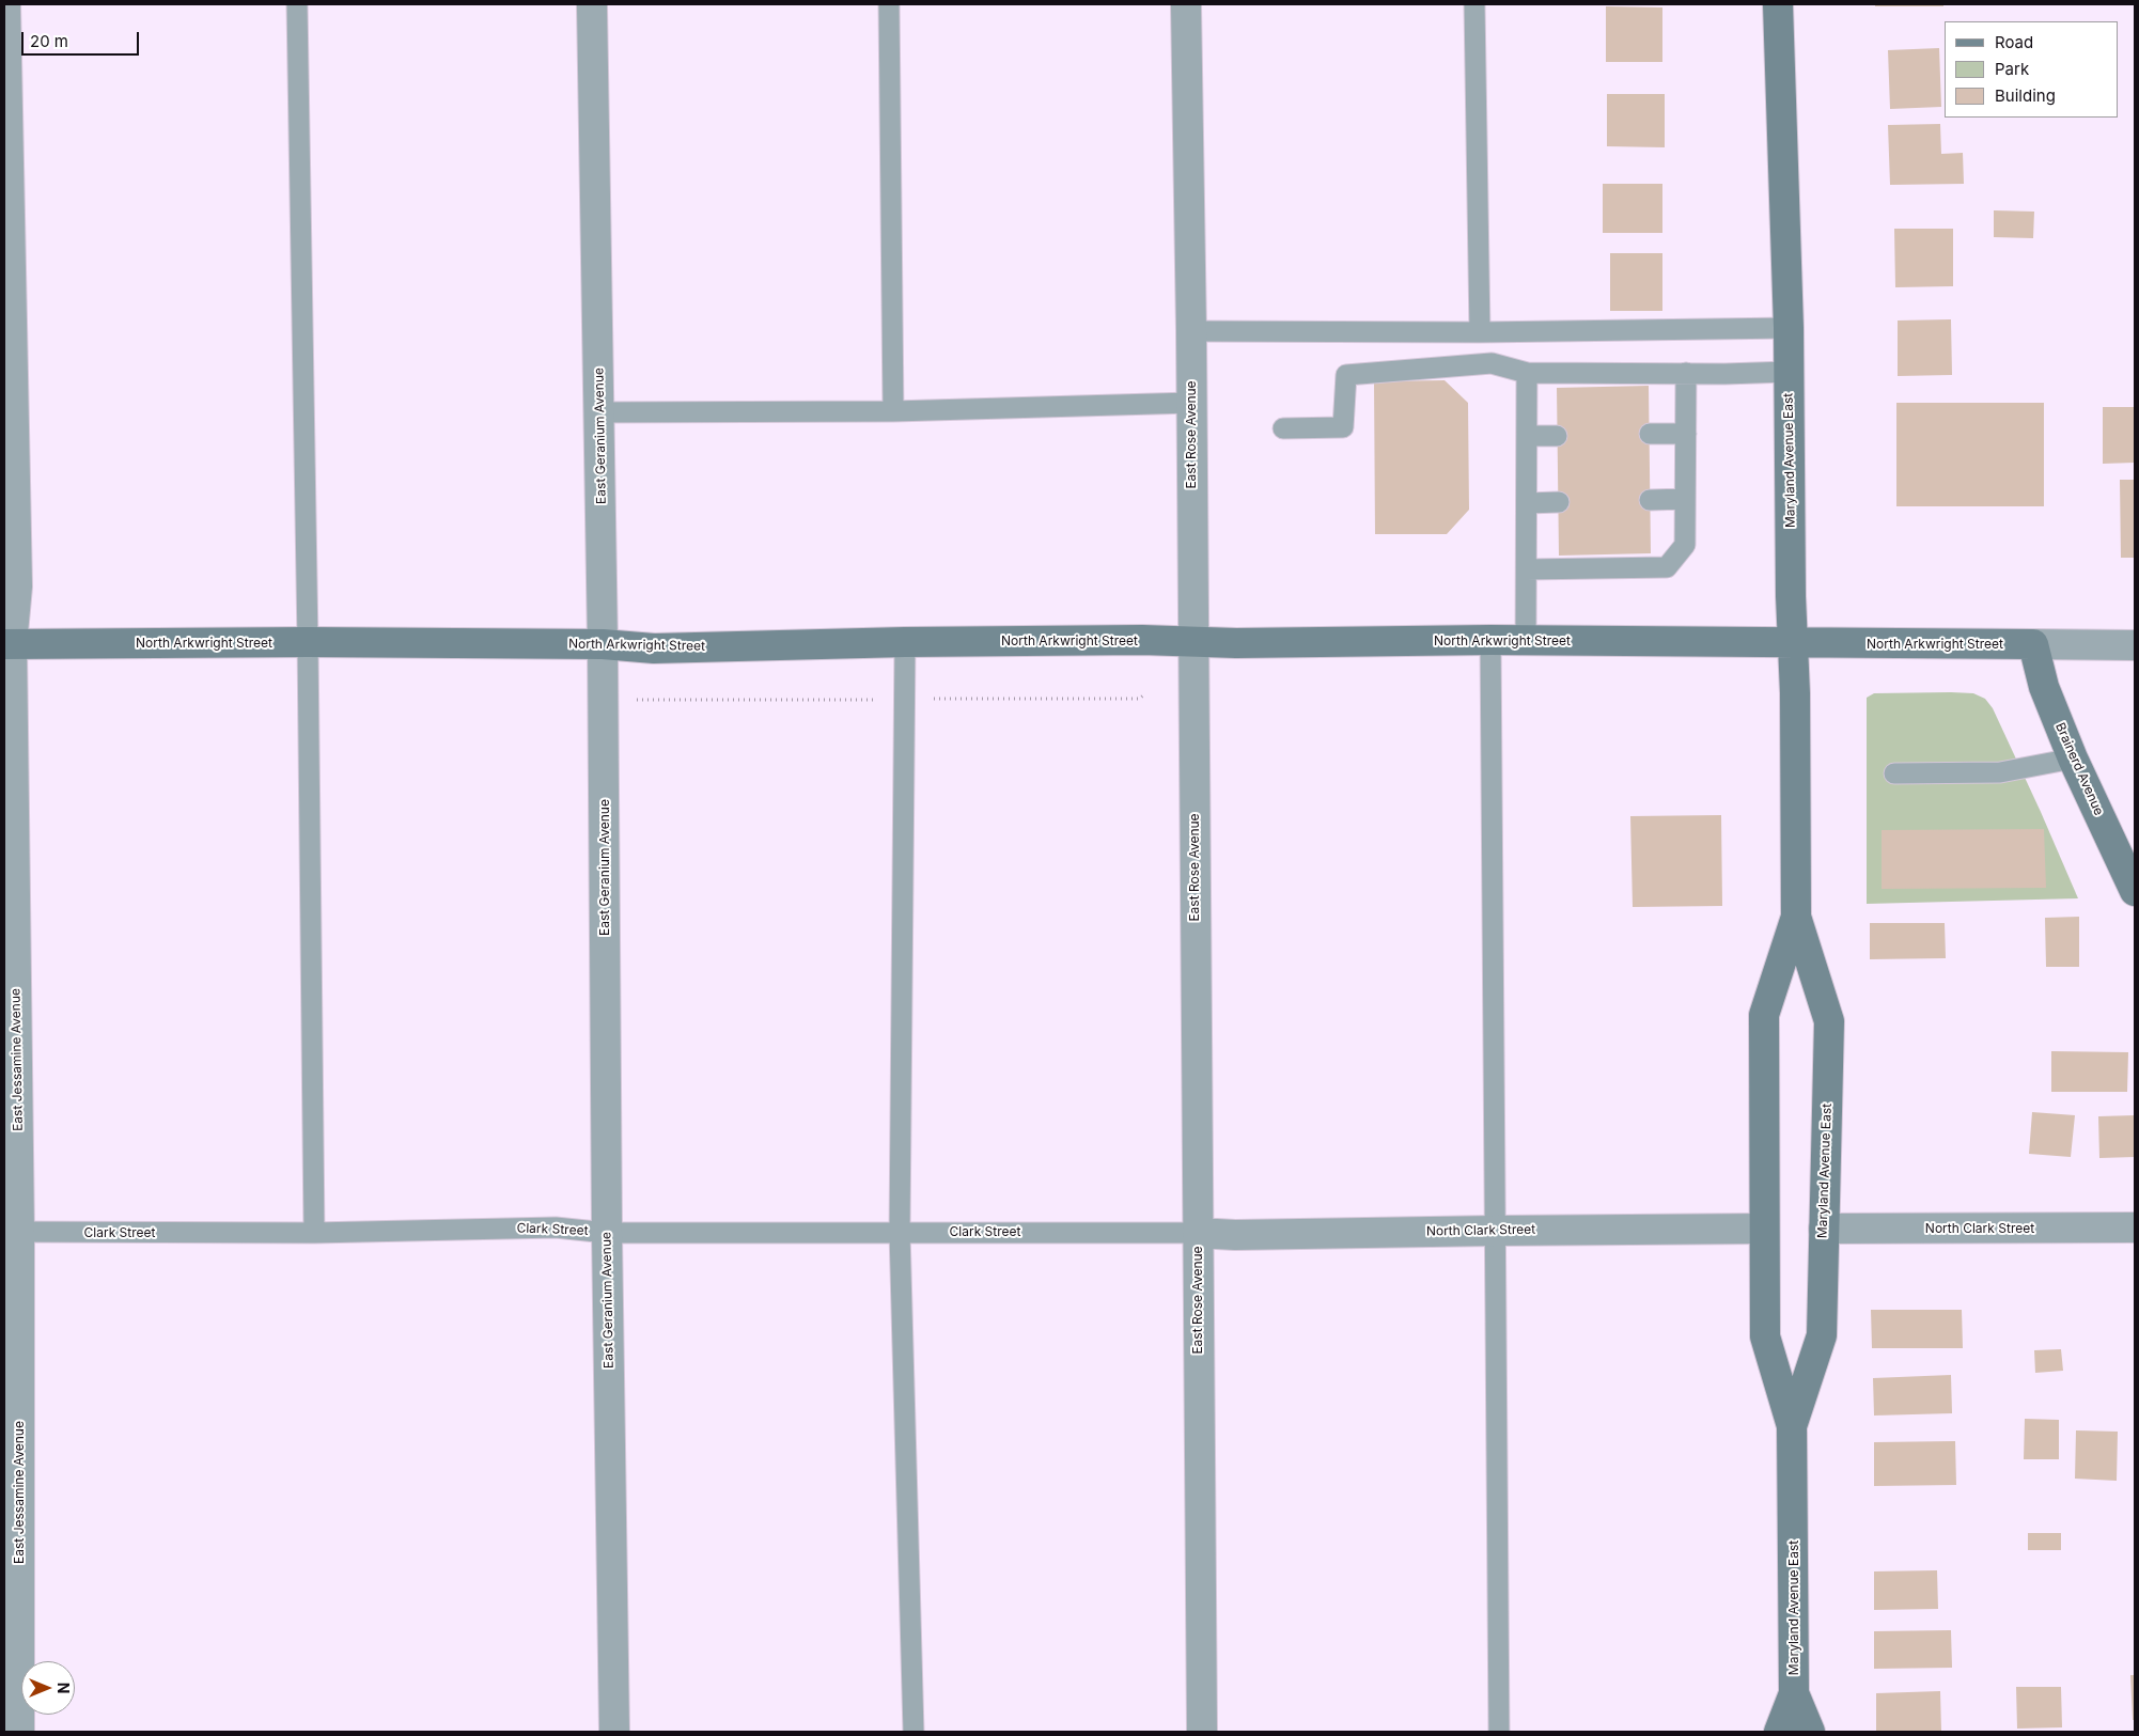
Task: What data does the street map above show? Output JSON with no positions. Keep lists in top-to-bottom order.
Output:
{
  "streets": {
    "main road": ["Maryland Avenue East", "North Arkwright Street", "Brainerd Avenue"],
    "street": [
      "East Rose Avenue",
      "East Geranium Avenue",
      "East Jessamine Avenue",
      "North Clark Street"
    ],
    "lane": ["Clark Street"]
  },
  "crossings": [
    ["East Rose Avenue", "North Arkwright Street"],
    ["East Rose Avenue", "North Clark Street"],
    ["East Rose Avenue", "Clark Street"],
    ["East Geranium Avenue", "North Arkwright Street"],
    ["East Geranium Avenue", "Clark Street"],
    ["Maryland Avenue East", "North Arkwright Street"],
    ["Maryland Avenue East", "North Clark Street"],
    ["North Arkwright Street", "Brainerd Avenue"],
    ["North Arkwright Street", "East Jessamine Avenue"],
    ["East Jessamine Avenue", "Clark Street"],
    ["North Clark Street", "Clark Street"]
  ],
  "legend": ["Road", "Park", "Building"],
  "scale_bar": "20 m",
  "north": "right"
}
